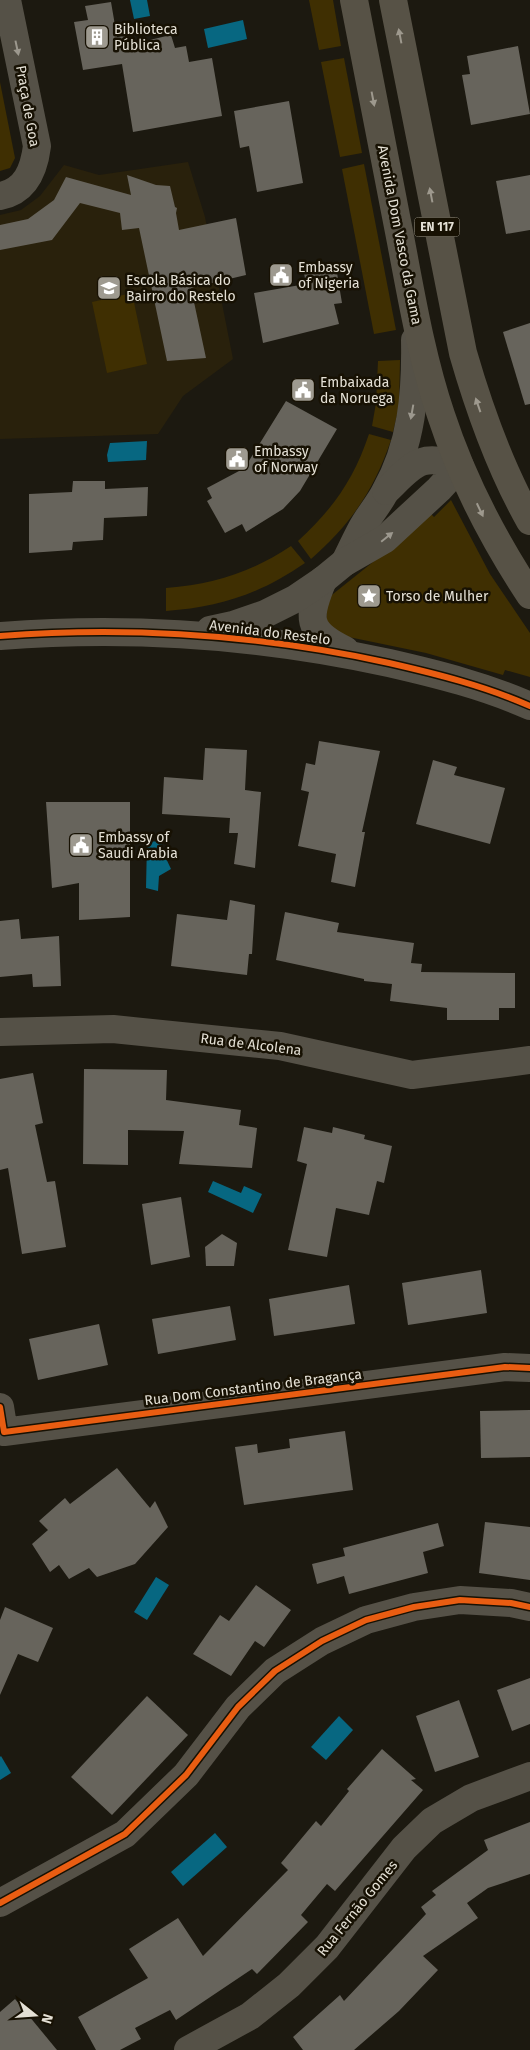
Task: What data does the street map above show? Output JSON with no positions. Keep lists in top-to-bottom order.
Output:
{
  "streets": {
    "main road": ["EN 117", "Avenida Dom Vasco da Gama"],
    "street": [
      "Praça de Goa",
      "Avenida do Restelo",
      "Rua de Alcolena",
      "Rua Dom Constantino de Bragança",
      "Rua Fernão Gomes"
    ]
  },
  "crossings": [
    ["EN 117", "Avenida Dom Vasco da Gama"],
    ["EN 117", "Avenida do Restelo"],
    ["Avenida Dom Vasco da Gama", "Avenida do Restelo"]
  ],
  "one_way": ["Praça de Goa"],
  "places": {
    "building": ["Biblioteca Pública"],
    "public building": [
      "Embassy of Nigeria",
      "Embaixada da Noruega",
      "Embassy of Norway",
      "Embassy of Saudi Arabia"
    ],
    "school or university": ["Escola Básica do Bairro do Restelo"],
    "place": ["Torso de Mulher"]
  },
  "north": "right"
}
